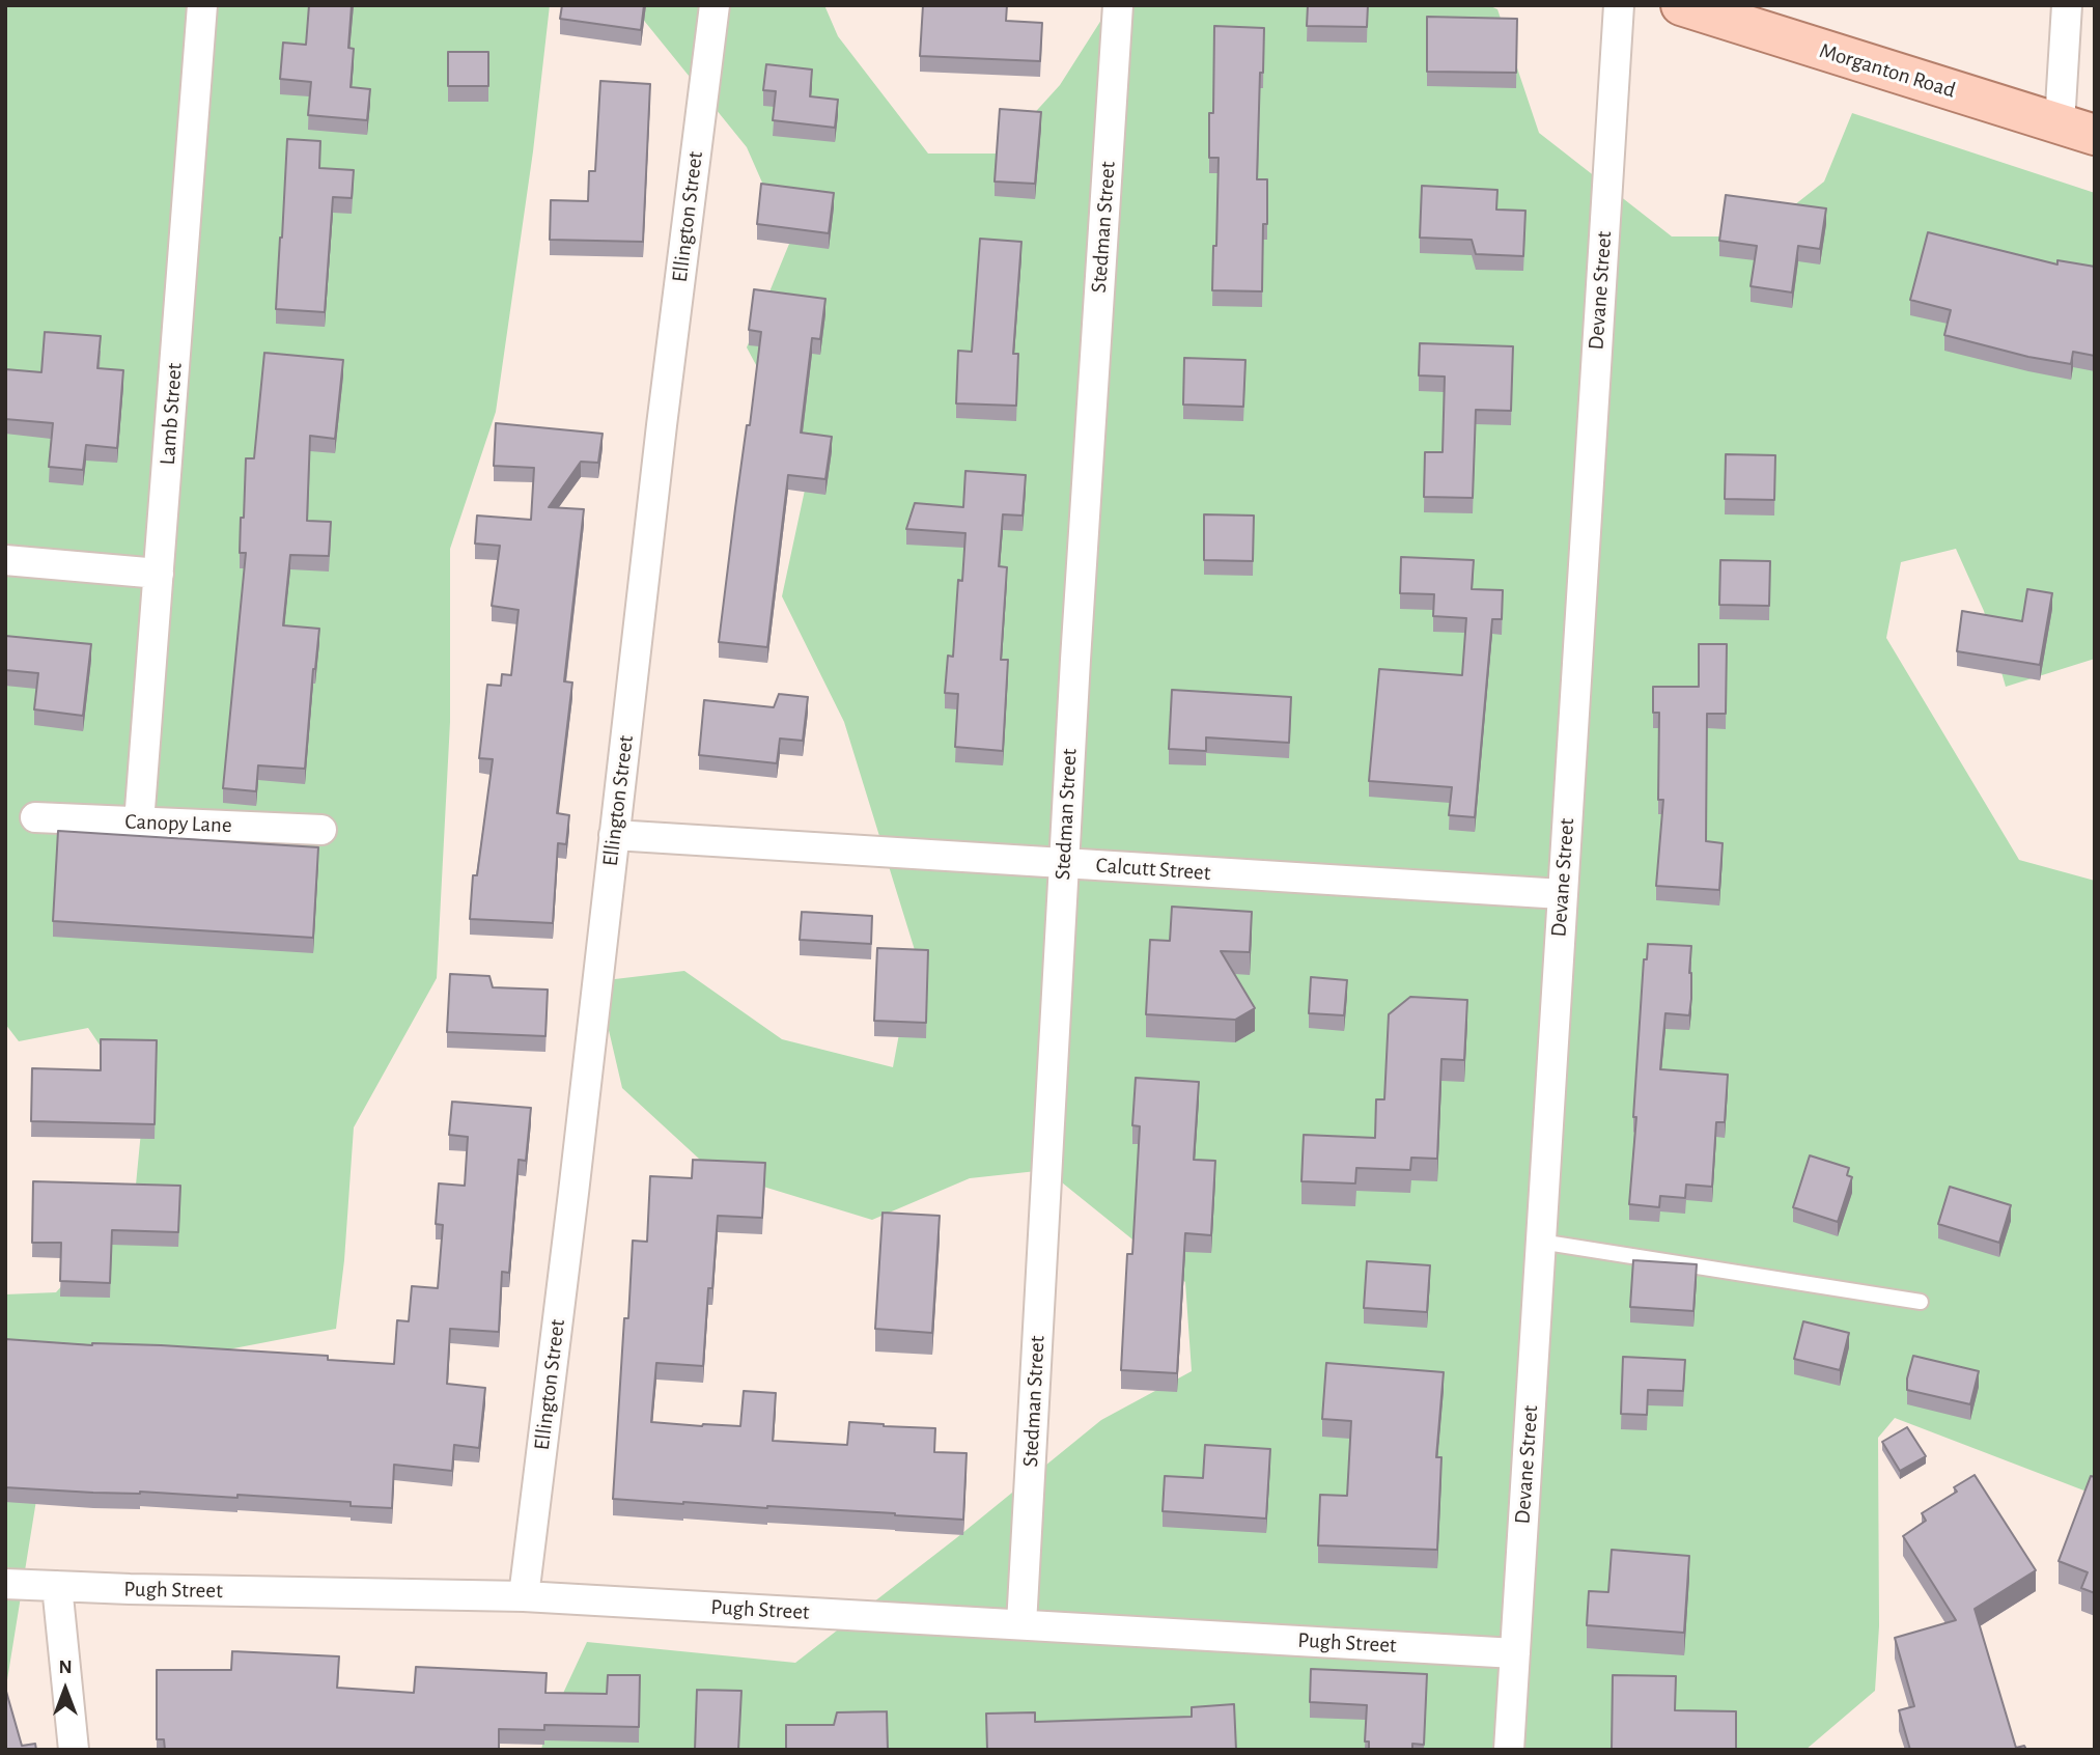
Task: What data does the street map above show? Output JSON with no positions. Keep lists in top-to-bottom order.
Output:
{
  "streets": {
    "main road": ["Morganton Road"],
    "street": [
      "Ellington Street",
      "Stedman Street",
      "Devane Street",
      "Lamb Street",
      "Canopy Lane",
      "Calcutt Street",
      "Pugh Street"
    ]
  },
  "crossings": [
    ["Ellington Street", "Calcutt Street"],
    ["Ellington Street", "Pugh Street"],
    ["Stedman Street", "Calcutt Street"],
    ["Stedman Street", "Pugh Street"],
    ["Devane Street", "Calcutt Street"],
    ["Devane Street", "Pugh Street"],
    ["Lamb Street", "Canopy Lane"]
  ],
  "north": "top"
}
